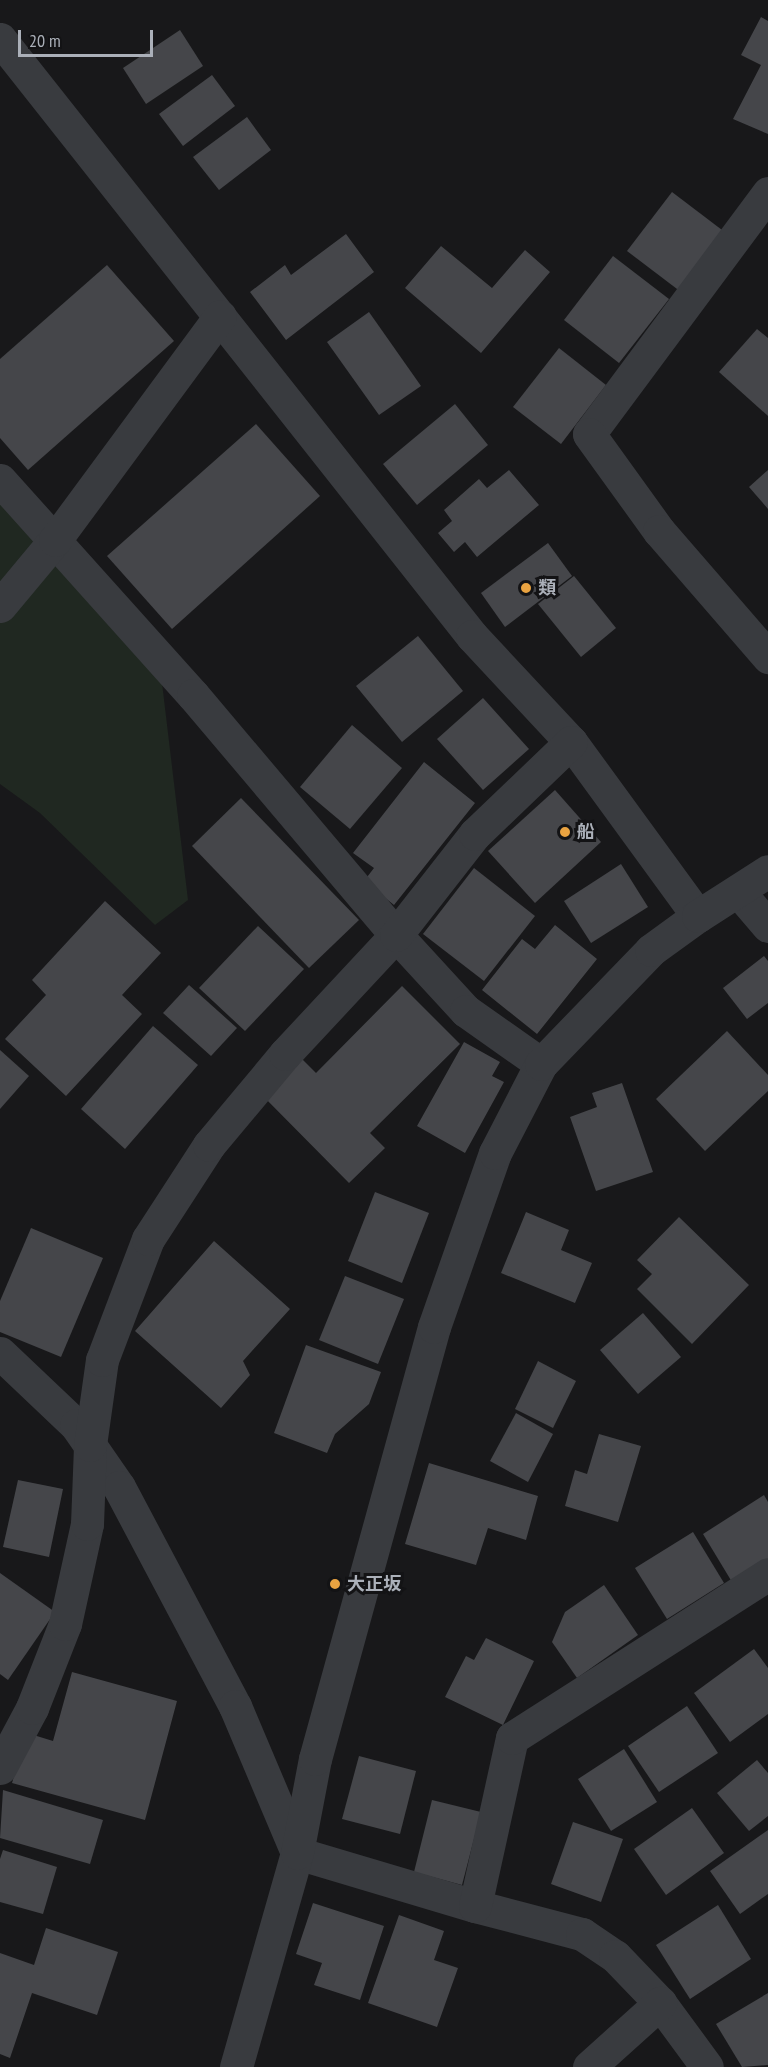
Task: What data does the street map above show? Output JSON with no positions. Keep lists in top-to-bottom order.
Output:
{
  "places": ["類", "船", "大正坂"],
  "scale_bar": "20 m"
}
